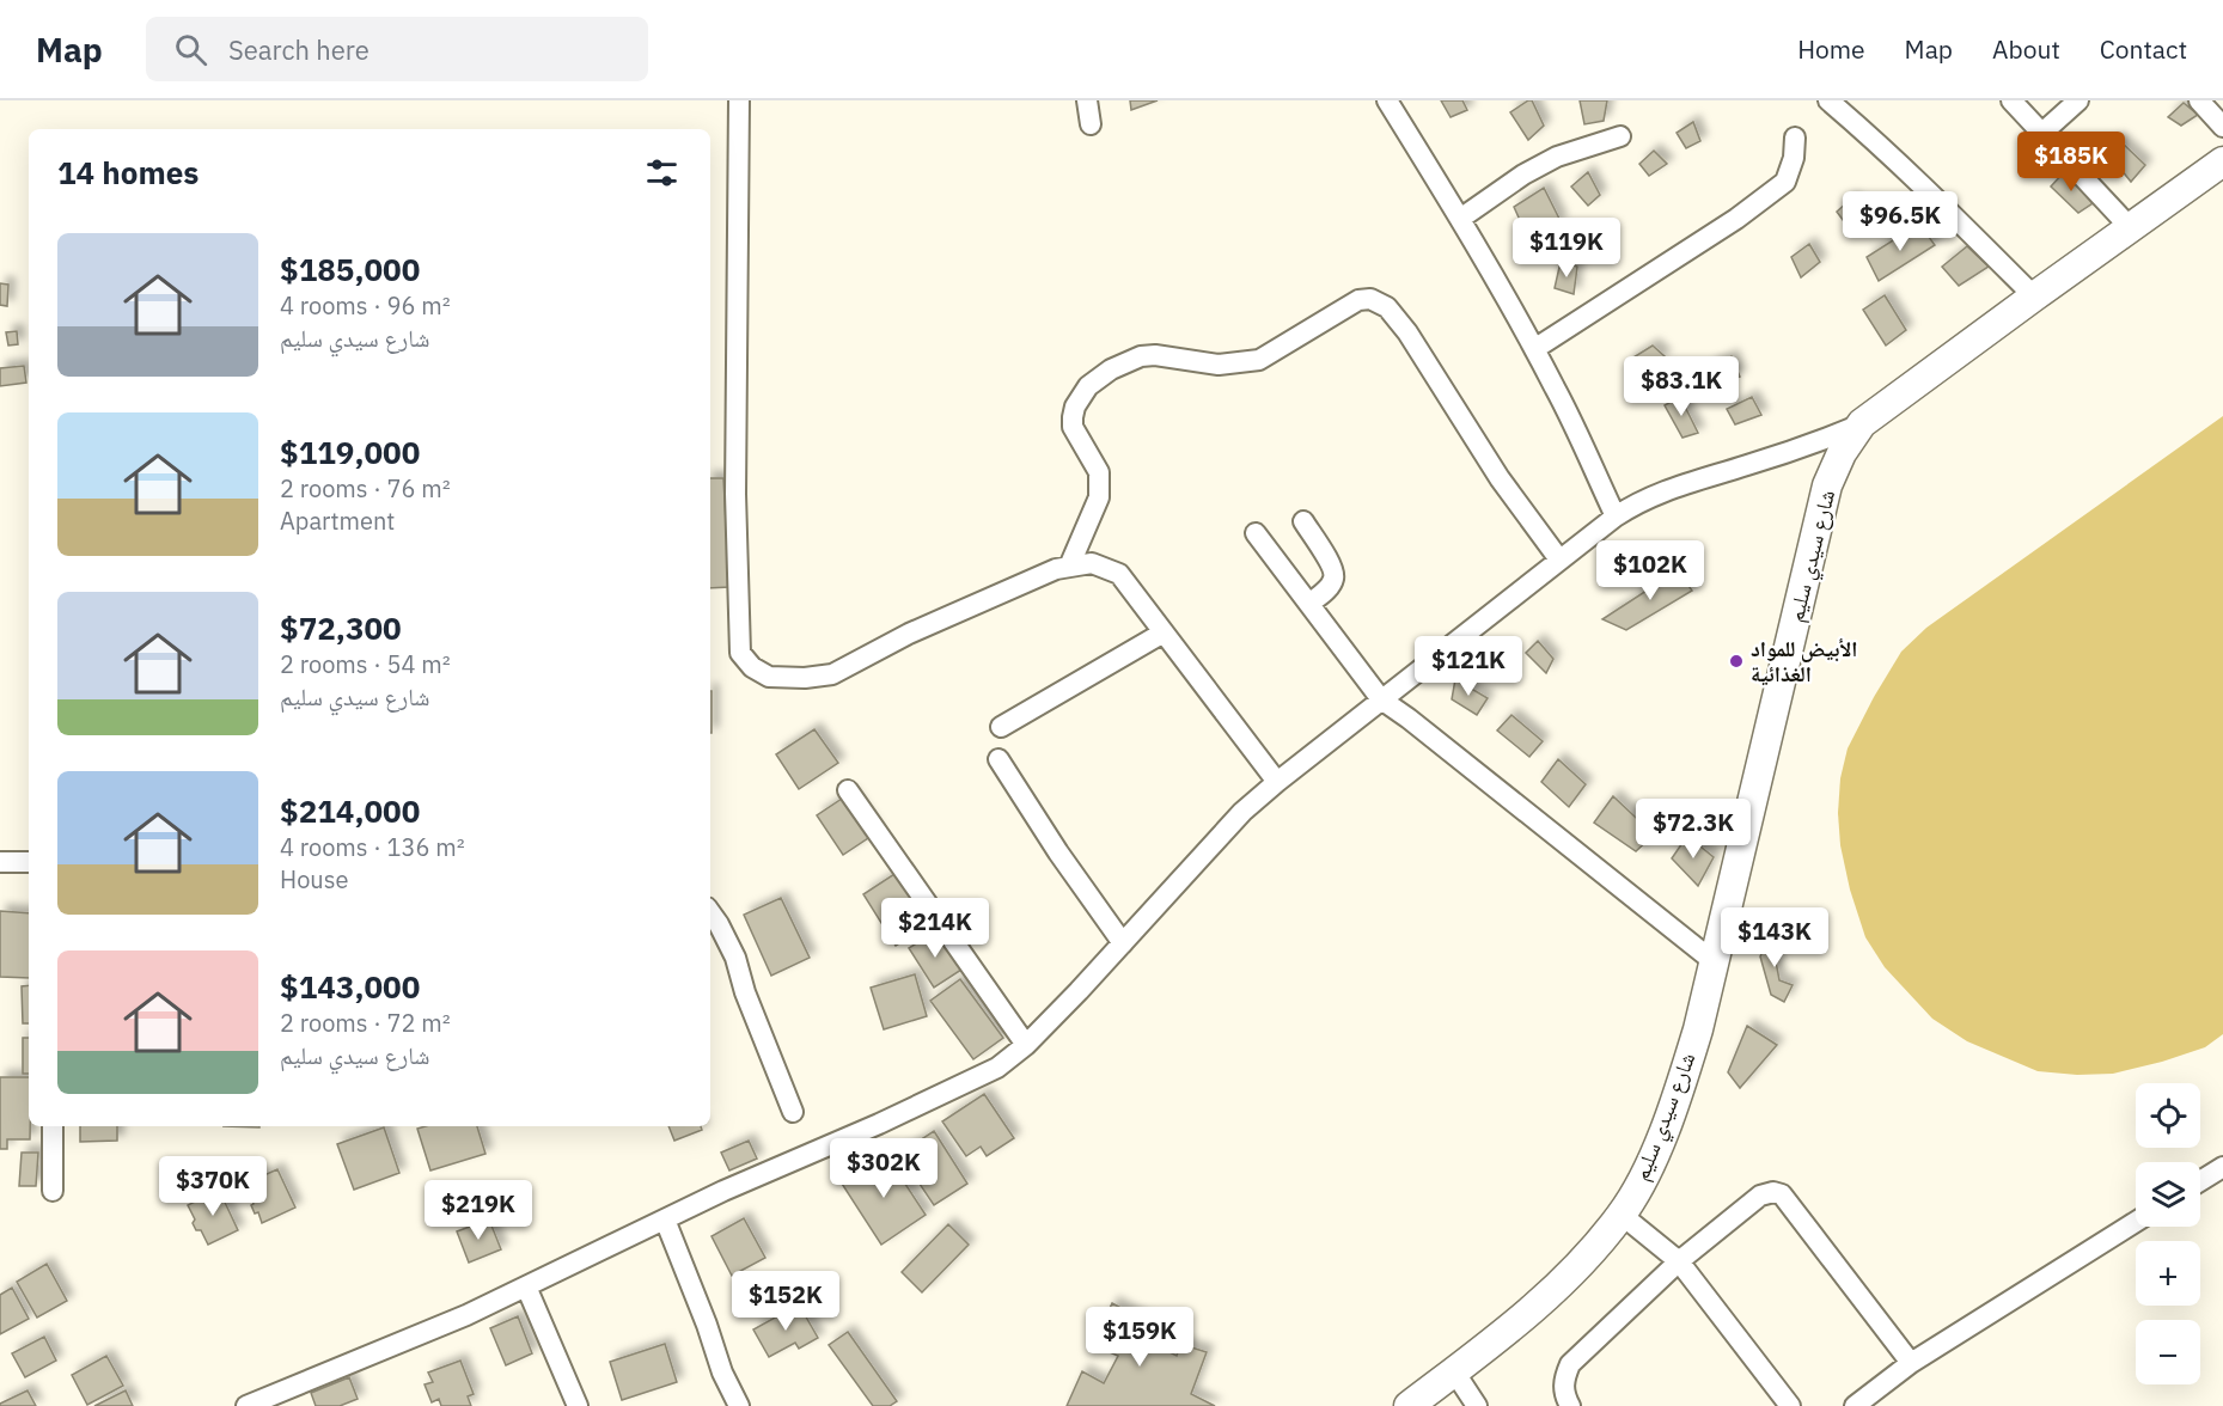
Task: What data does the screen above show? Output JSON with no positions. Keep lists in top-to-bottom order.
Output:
{
  "streets": {
    "main road": ["شارع سيدي سليم"]
  },
  "places": ["الأبيض للمواد الغذائية"],
  "page": {
    "header": "Map",
    "search": "Search here",
    "nav": [
      "Home",
      "Map",
      "About",
      "Contact"
    ],
    "heading": "14 homes",
    "price": [
      "$185K",
      "$96.5K",
      "$119K",
      "$83.1K",
      "$102K",
      "$121K",
      "$72.3K",
      "$214K",
      "$143K",
      "$302K",
      "$370K",
      "$219K",
      "$152K",
      "$159K"
    ],
    "list": [
      {
        "name": "$185,000",
        "note": "4 rooms · 96 m² · شارع سيدي سليم"
      },
      {
        "name": "$119,000",
        "note": "2 rooms · 76 m² · Apartment"
      },
      {
        "name": "$72,300",
        "note": "2 rooms · 54 m² · شارع سيدي سليم"
      },
      {
        "name": "$214,000",
        "note": "4 rooms · 136 m² · House"
      },
      {
        "name": "$143,000",
        "note": "2 rooms · 72 m² · شارع سيدي سليم"
      }
    ],
    "map_buttons": ["+", "−"]
  }
}
